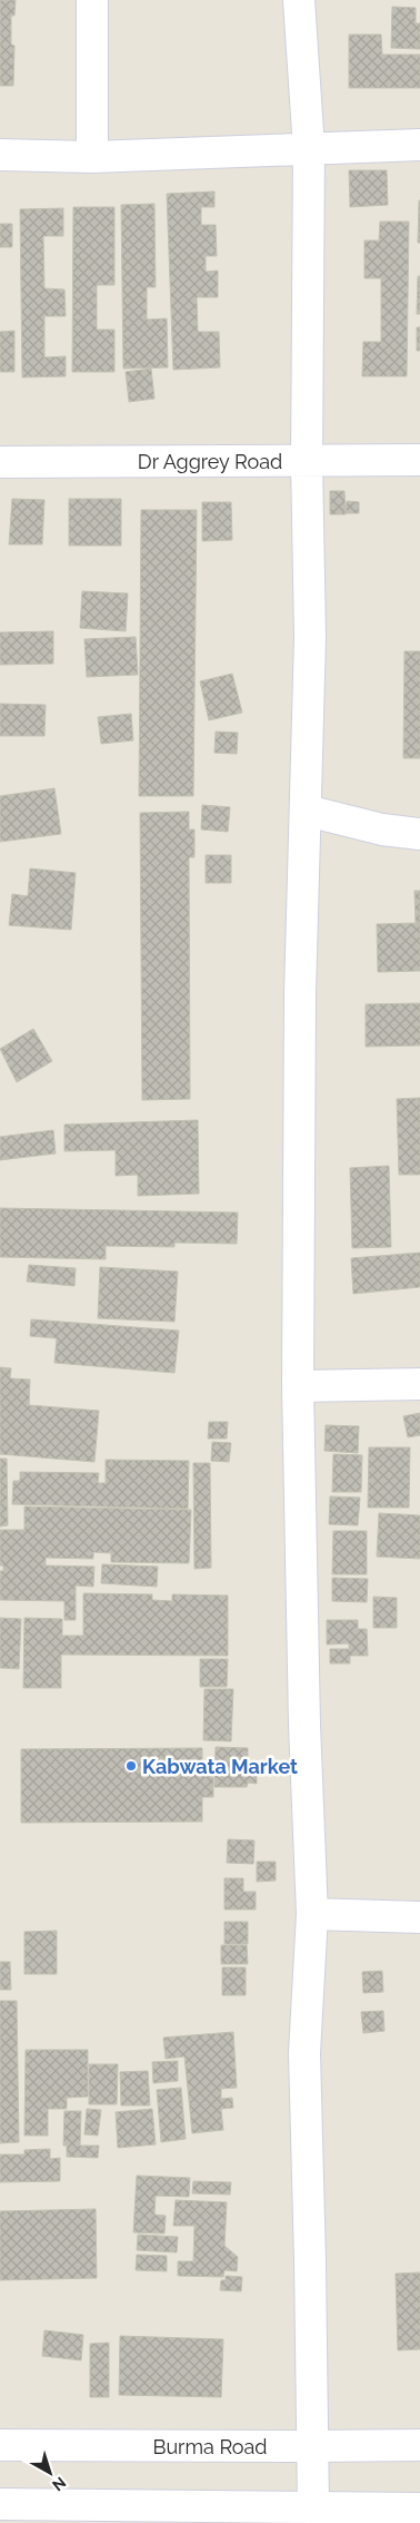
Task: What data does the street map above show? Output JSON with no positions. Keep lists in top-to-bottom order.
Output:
{
  "streets": {
    "street": ["Dr Aggrey Road", "Burma Road"]
  },
  "places": ["Kabwata Market"],
  "north": "bottom right"
}
